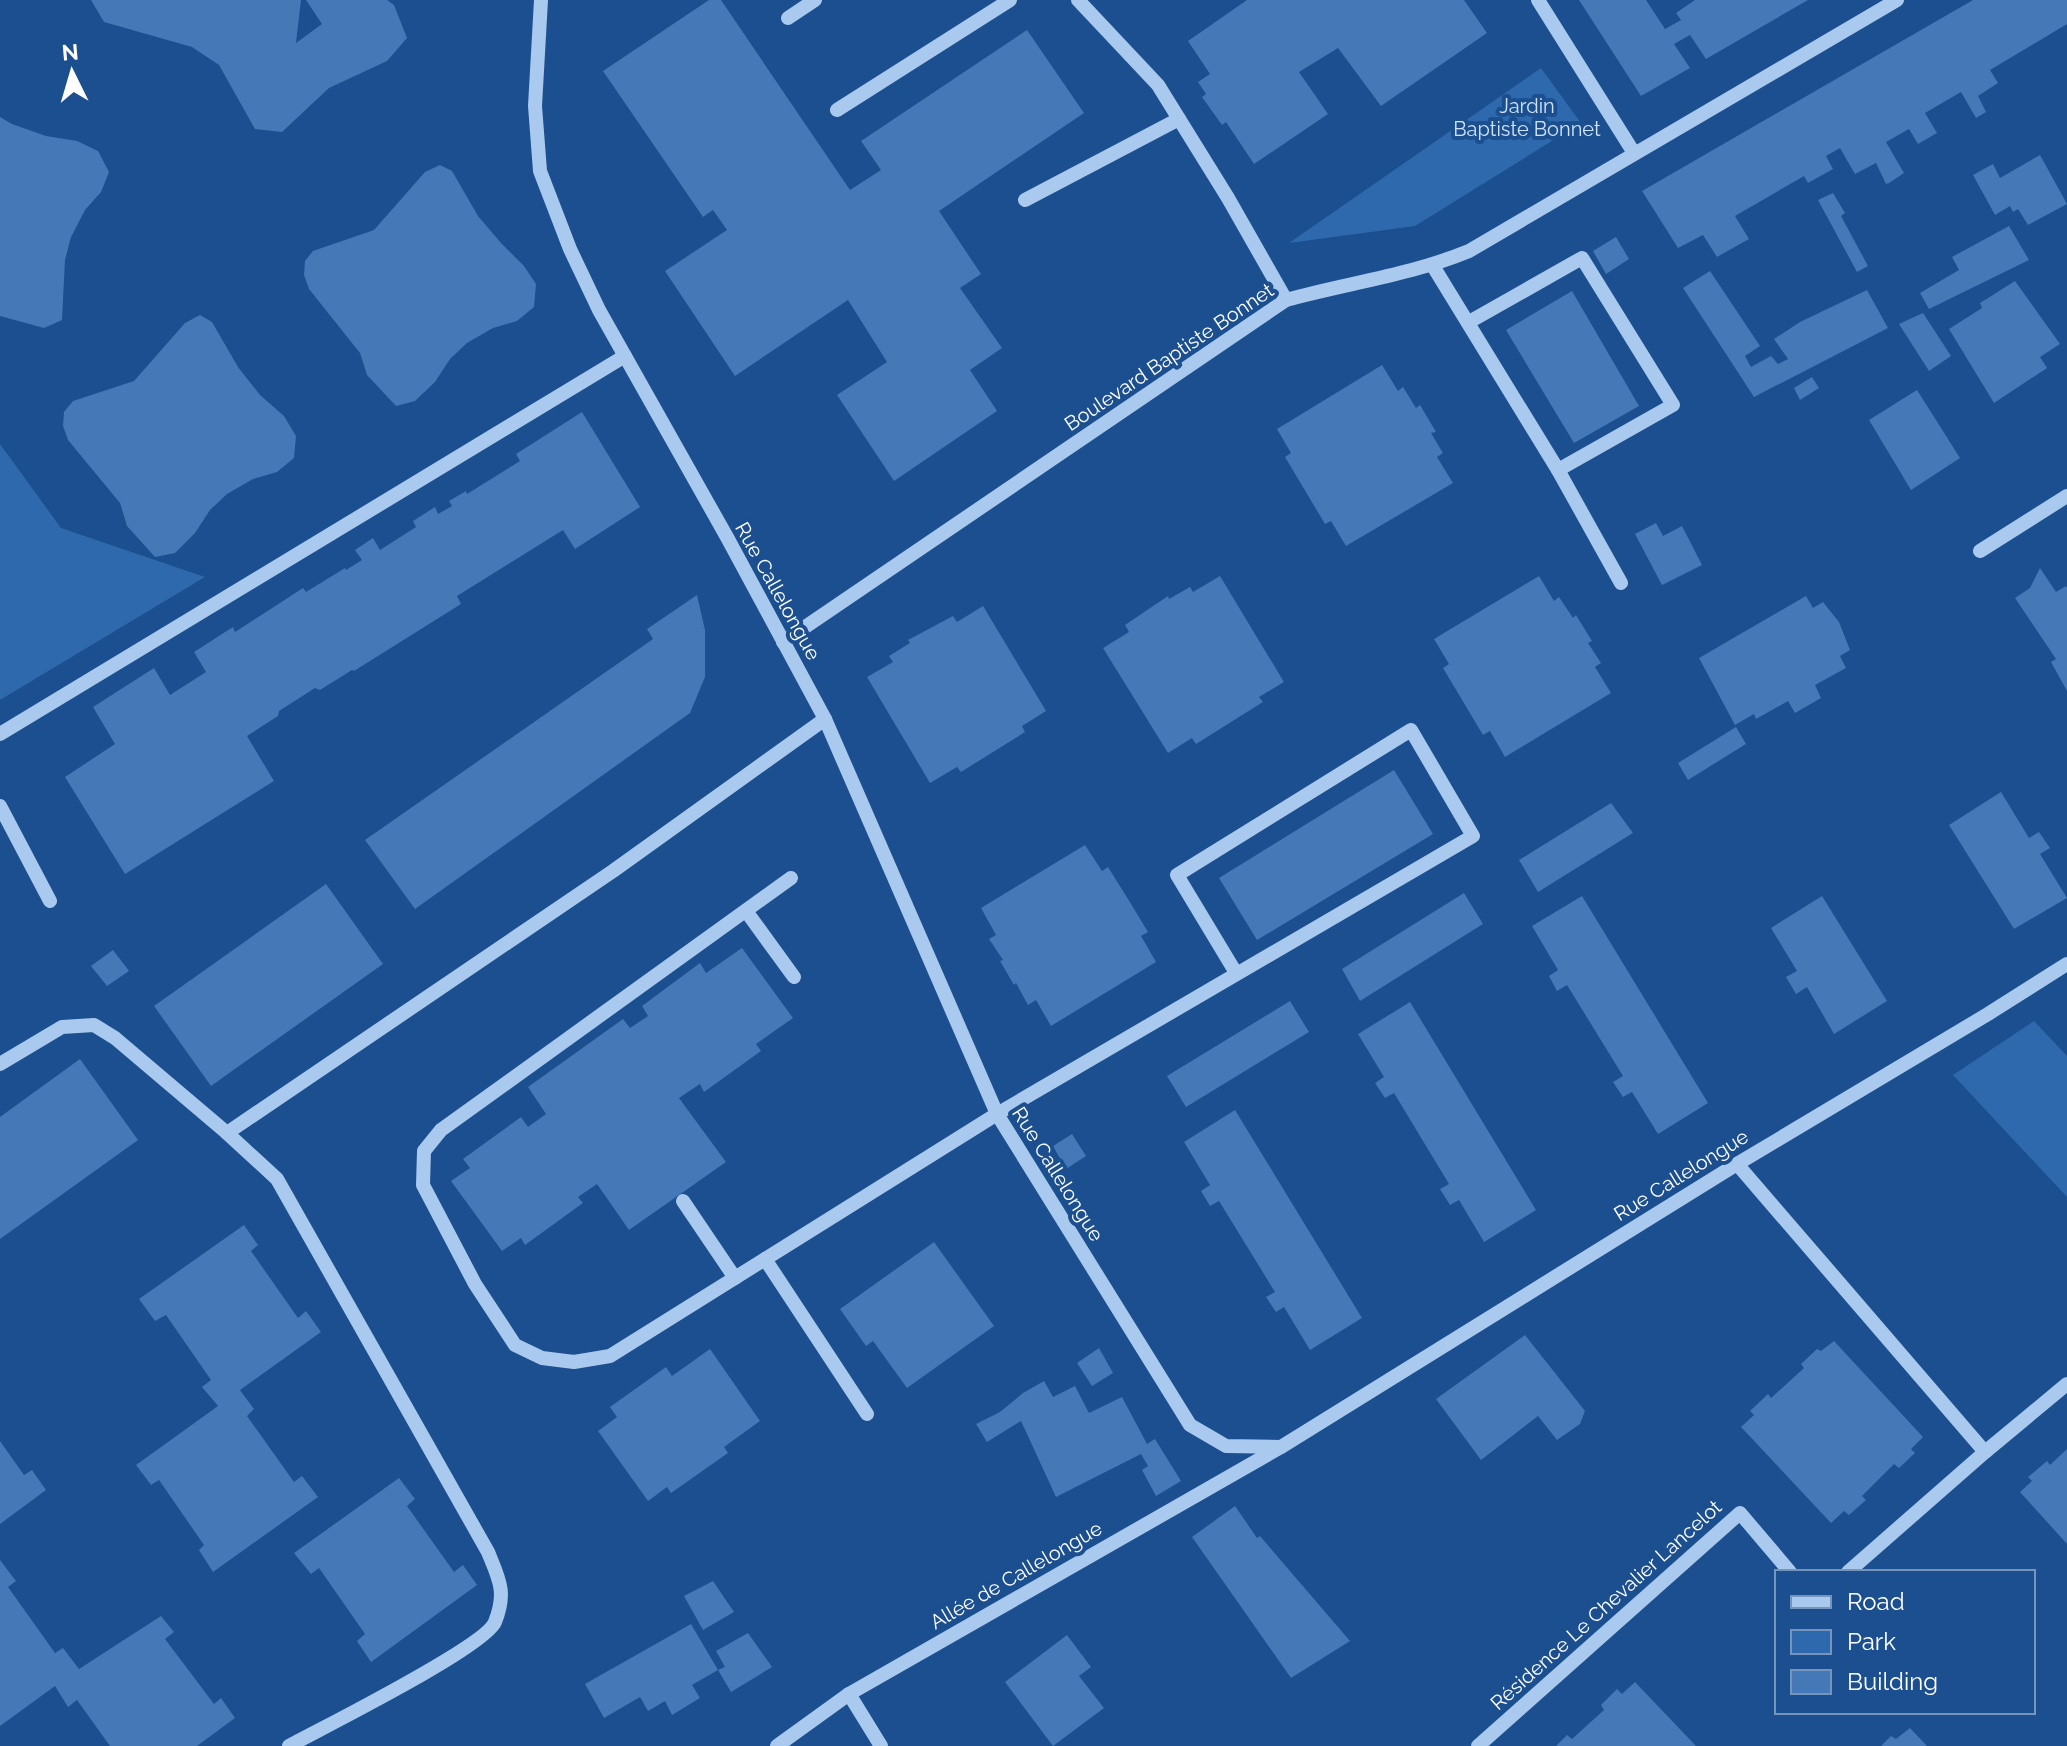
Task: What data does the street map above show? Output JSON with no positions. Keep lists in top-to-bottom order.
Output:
{
  "streets": {
    "street": [
      "Boulevard Baptiste Bonnet",
      "Rue Callelongue",
      "Allée de Callelongue",
      "Résidence Le Chevalier Lancelot"
    ]
  },
  "crossings": [
    ["Boulevard Baptiste Bonnet", "Rue Callelongue"],
    ["Rue Callelongue", "Allée de Callelongue"]
  ],
  "parks": ["Jardin Baptiste Bonnet"],
  "legend": ["Road", "Park", "Building"],
  "north": "top"
}
